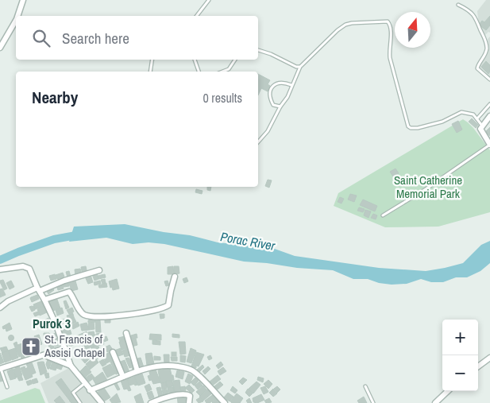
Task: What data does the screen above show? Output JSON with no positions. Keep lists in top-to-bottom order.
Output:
{
  "districts": ["Purok 3"],
  "water": ["Porac River"],
  "parks": ["Saint Catherine Memorial Park"],
  "places": {
    "church": ["St. Francis of Assisi Chapel"]
  },
  "north": "top",
  "page": {
    "search": "Search here",
    "heading": ["Nearby", "0 results"],
    "map_buttons": ["+", "−"]
  }
}
